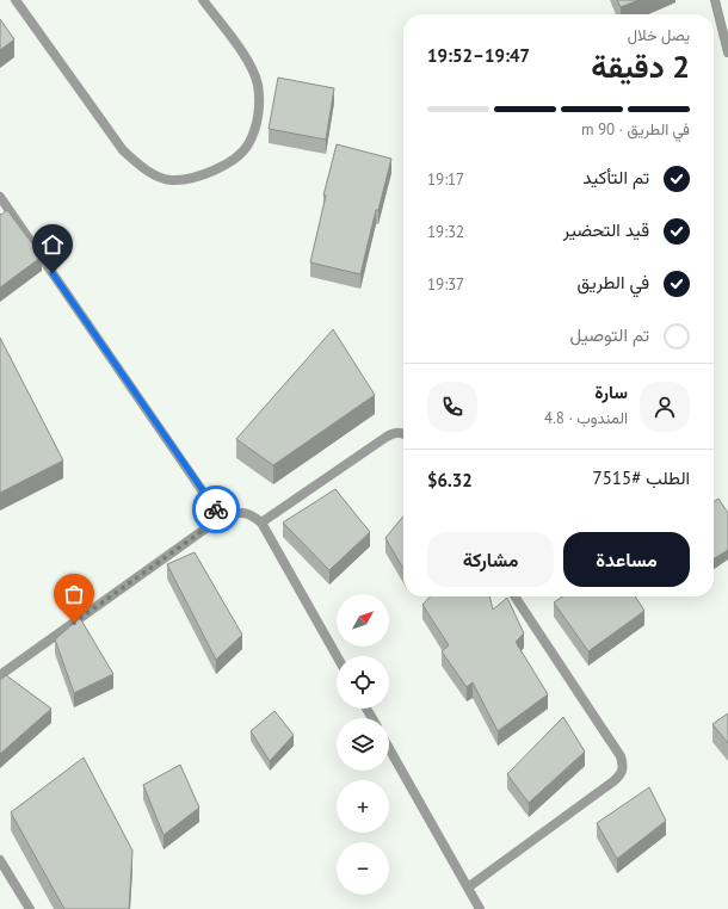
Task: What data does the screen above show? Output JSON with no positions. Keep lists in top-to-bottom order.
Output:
{
  "north": "top right",
  "page": {
    "heading": ["2 دقيقة", "يصل خلال", "19:47–19:52"],
    "panel": [
      "سارة",
      "المندوب · 4.8",
      "الطلب #7515",
      "$6.32"
    ],
    "bar": "في الطريق · 90 m",
    "list": [
      ["تم التأكيد", "19:17"],
      ["قيد التحضير", "19:32"],
      ["في الطريق", "19:37"],
      "تم التوصيل"
    ],
    "buttons": ["مساعدة", "مشاركة"],
    "map_buttons": ["+", "−"]
  }
}
